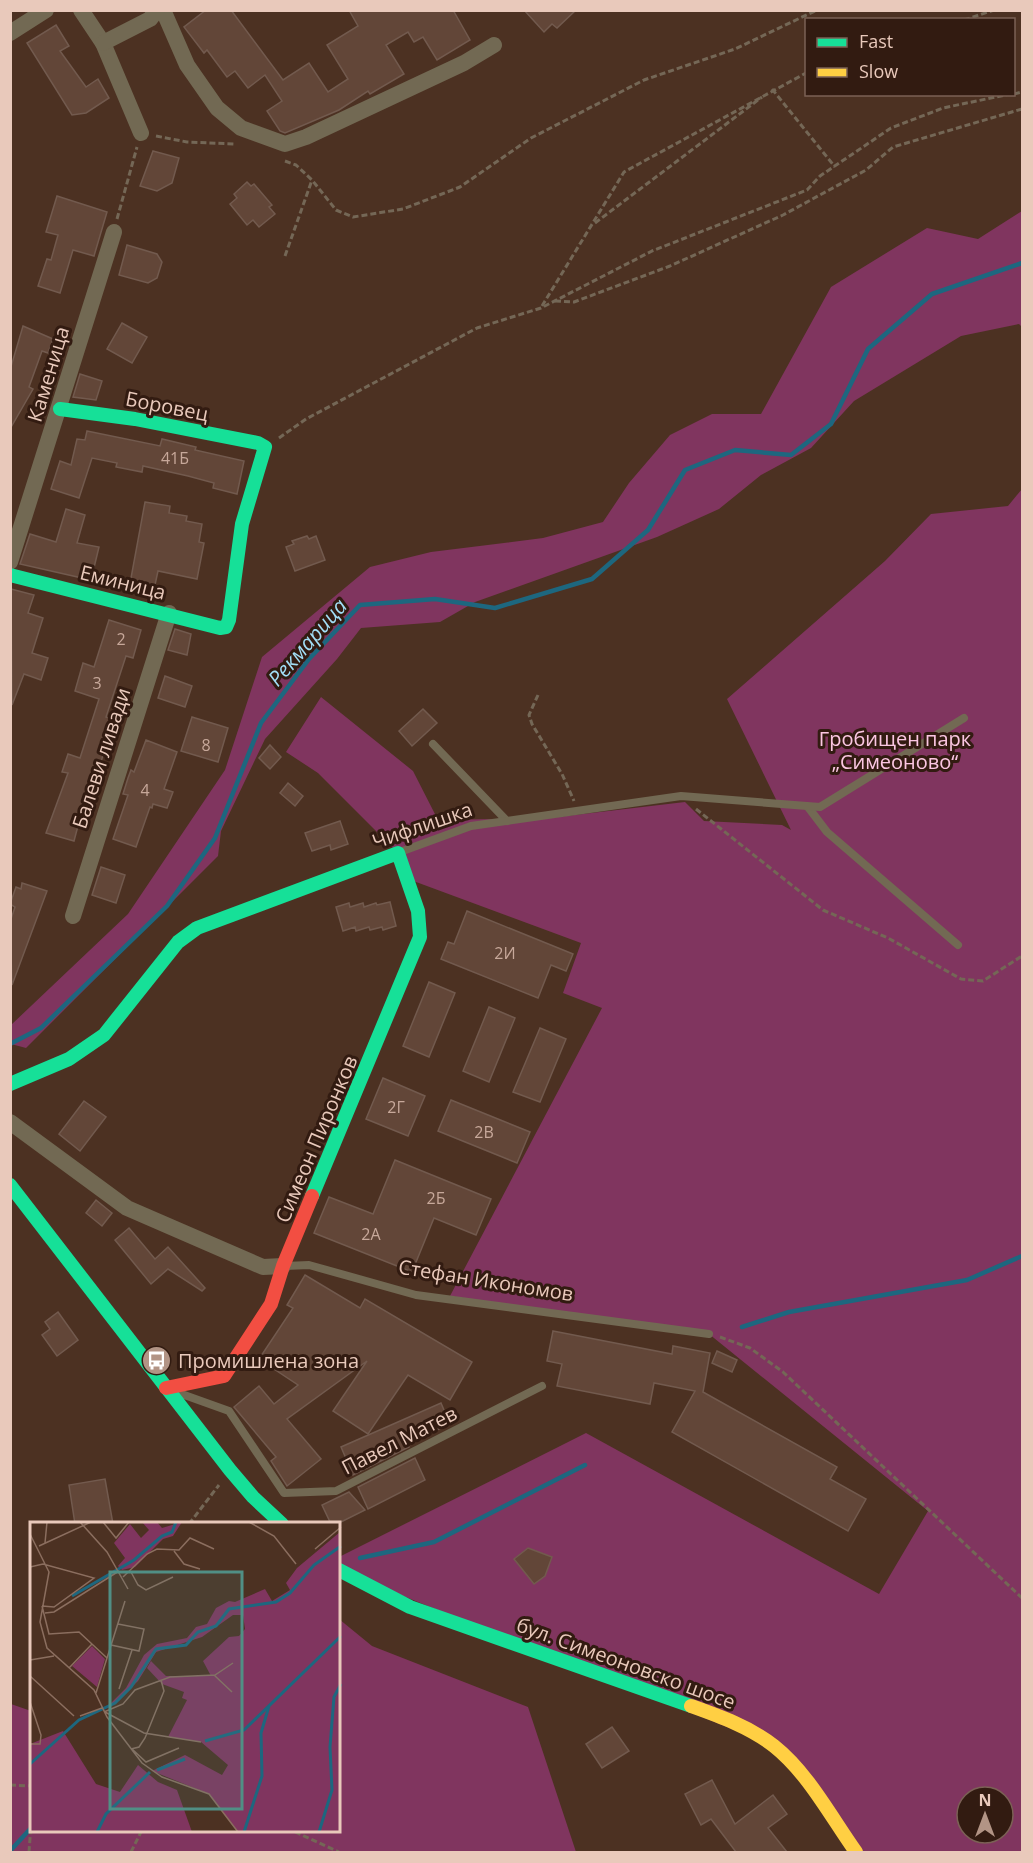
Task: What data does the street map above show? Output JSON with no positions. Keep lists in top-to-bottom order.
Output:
{
  "streets": {
    "street": [
      "Каменица",
      "Боровец",
      "Еминица",
      "Балеви ливади",
      "Чифлишка",
      "Симеон Пиронков",
      "Стефан Икономов",
      "бул. Симеоновско шосе"
    ],
    "lane": ["Павел Матев"]
  },
  "crossings": [
    ["Каменица", "Боровец"],
    ["Боровец", "Еминица"],
    ["Еминица", "Балеви ливади"],
    ["Чифлишка", "Симеон Пиронков"],
    ["Симеон Пиронков", "Стефан Икономов"],
    ["Симеон Пиронков", "Павел Матев"]
  ],
  "water": ["Рекмарица"],
  "parks": ["Гробищен парк „Симеоново“"],
  "places": {
    "bus stop": ["Промишлена зона"]
  },
  "house_numbers": [
    "41Б",
    "2",
    "3",
    "8",
    "4",
    "2И",
    "2Г",
    "2В",
    "2Б",
    "2А"
  ],
  "legend": ["Fast", "Slow"],
  "north": "top"
}
